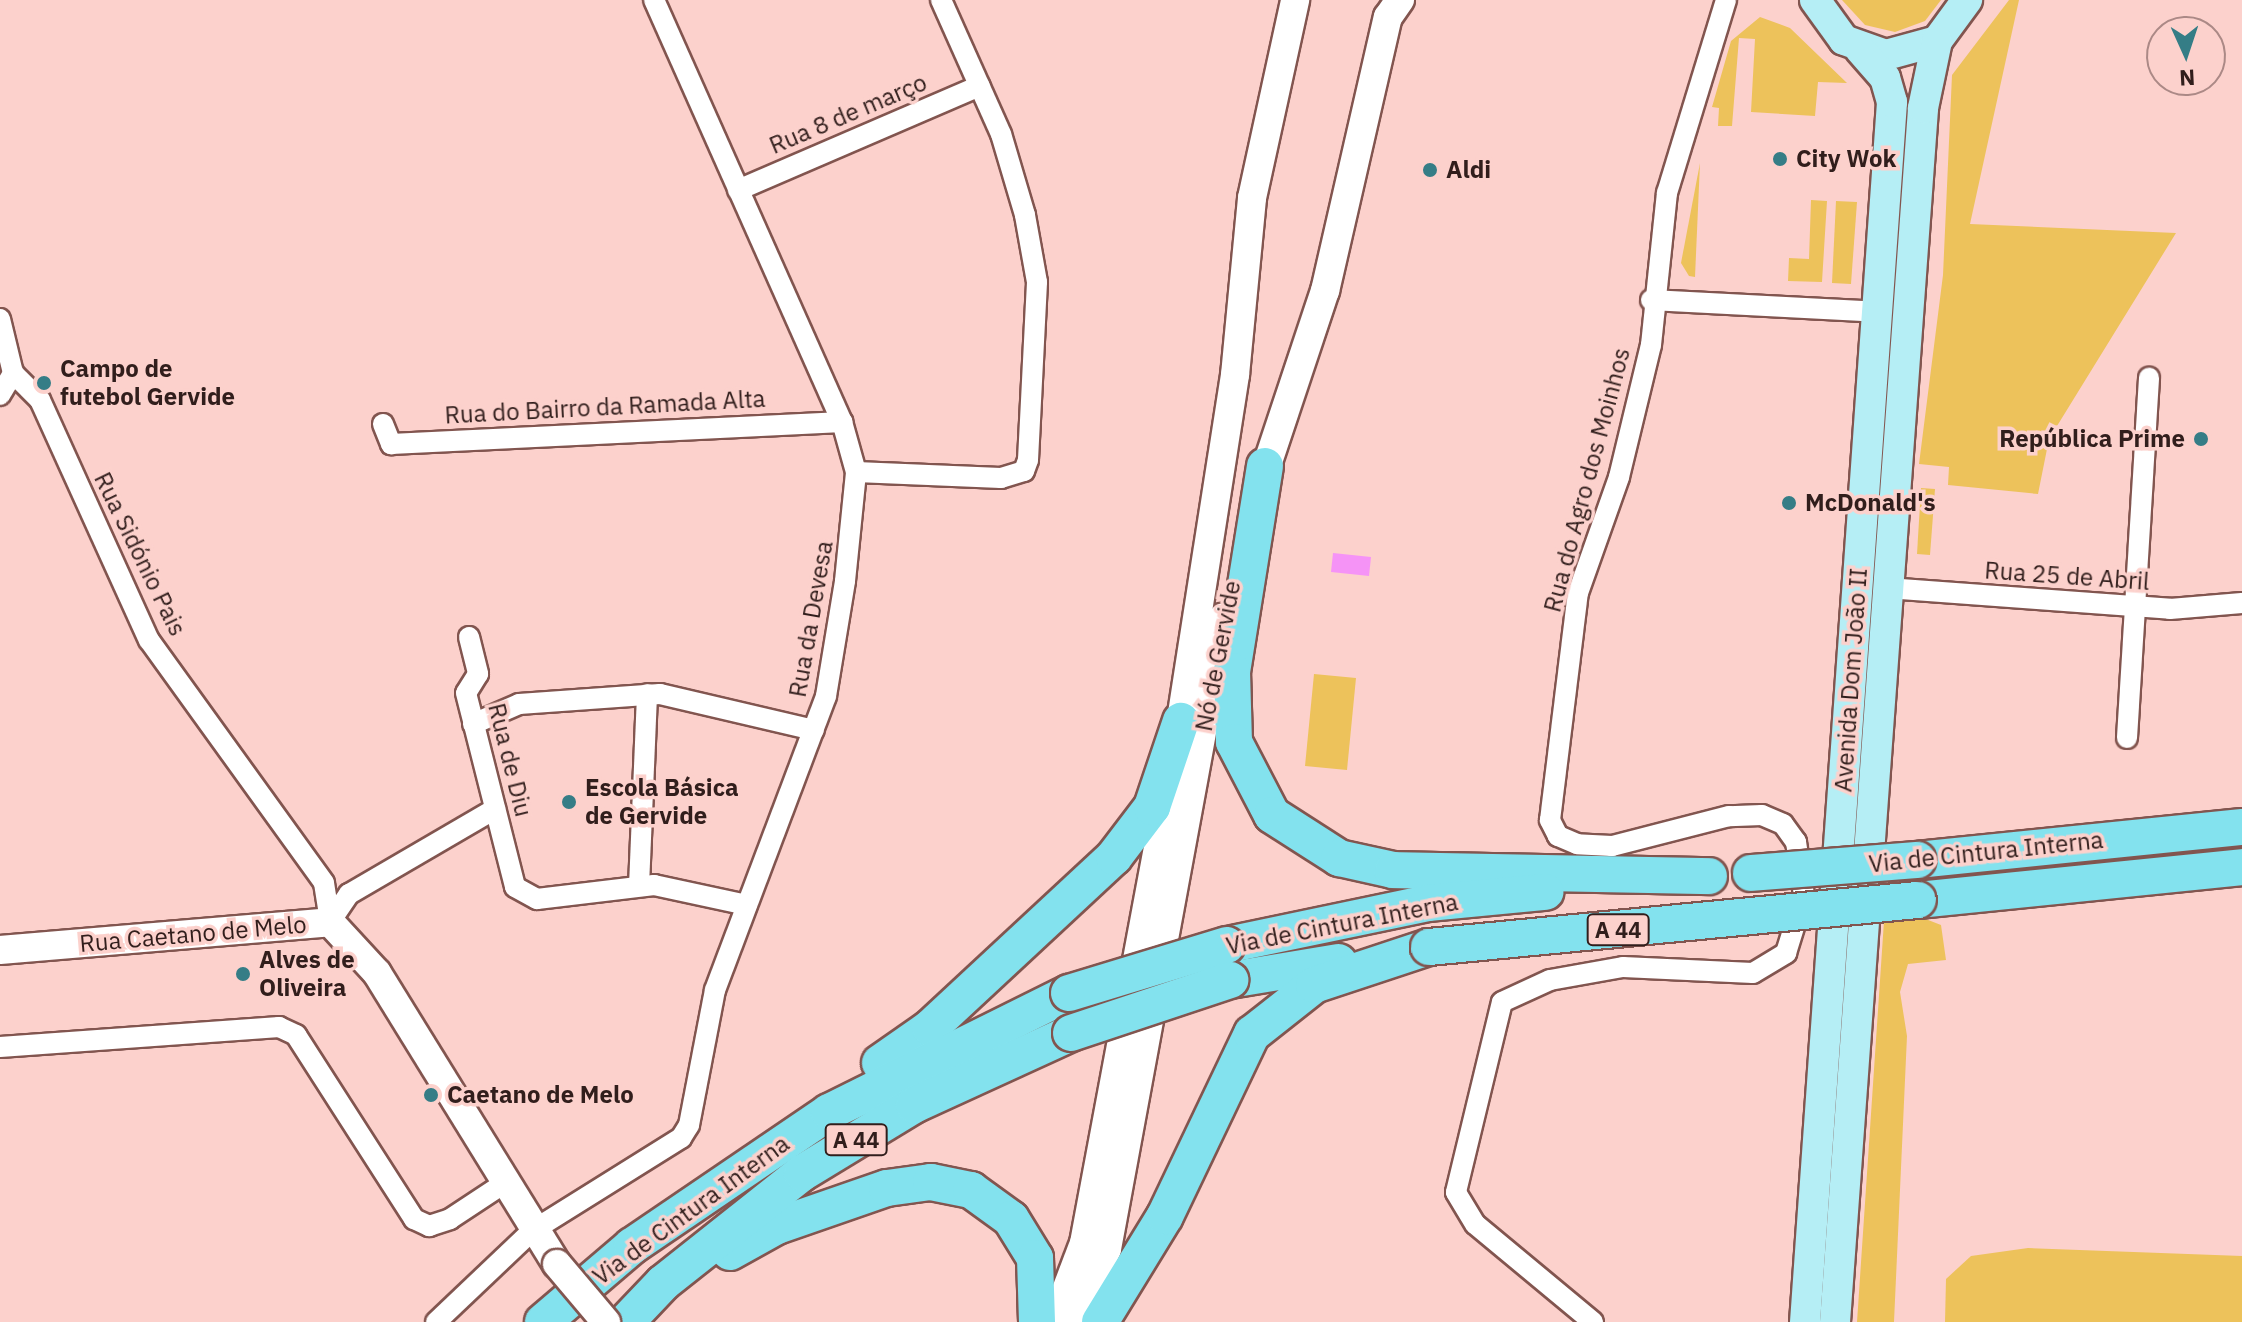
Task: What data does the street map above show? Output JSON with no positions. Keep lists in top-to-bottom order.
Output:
{
  "streets": {
    "highway": ["Via de Cintura Interna", "A 44"],
    "main road": ["Nó de Gervide", "Avenida Dom João II", "Rua Caetano de Melo"],
    "street": [
      "Rua 8 de março",
      "Rua do Bairro da Ramada Alta",
      "Rua do Agro dos Moinhos",
      "Rua Sidónio Pais",
      "Rua 25 de Abril",
      "Rua da Devesa",
      "Rua de Diu"
    ]
  },
  "crossings": [
    ["Rua 8 de março", "Rua da Devesa"],
    ["Rua do Bairro da Ramada Alta", "Rua da Devesa"],
    ["Rua Sidónio Pais", "Rua Caetano de Melo"],
    ["Rua 25 de Abril", "Avenida Dom João II"],
    ["Rua da Devesa", "Rua Caetano de Melo"]
  ],
  "places": [
    "City Wok",
    "Aldi",
    "Campo de futebol Gervide",
    "República Prime",
    "McDonald's",
    "Escola Básica de Gervide",
    "Alves de Oliveira",
    "Caetano de Melo"
  ],
  "north": "bottom"
}
